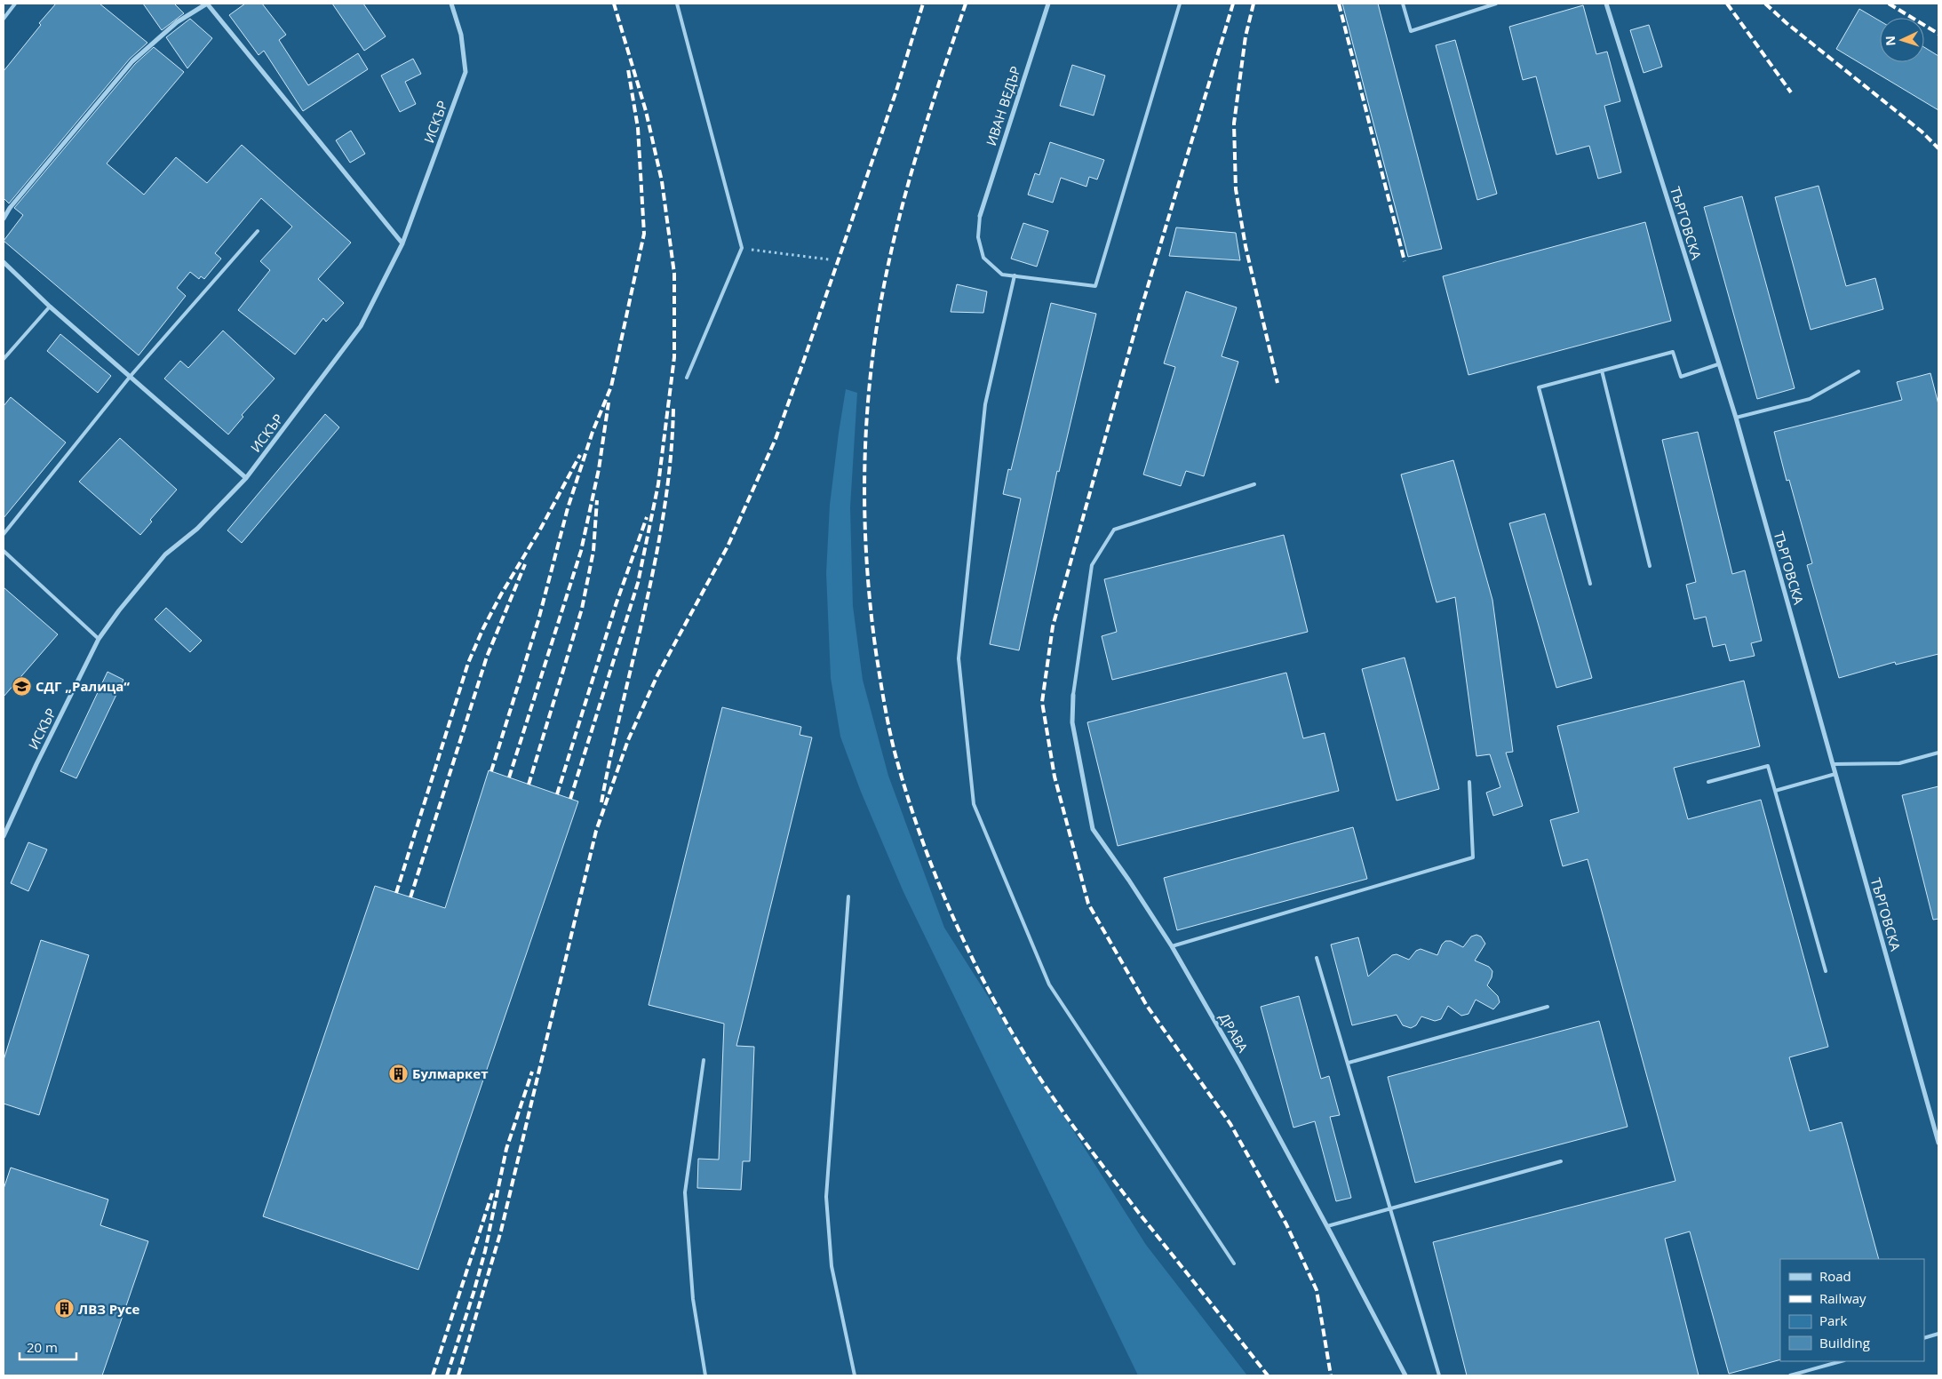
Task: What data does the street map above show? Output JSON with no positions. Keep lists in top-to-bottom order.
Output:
{
  "streets": {
    "street": [
      "ИВАН ВЕДЪР",
      "ИСКЪР",
      "ТЪРГОВСКА",
      "ДРАВА"
    ]
  },
  "places": {
    "school or university": ["СДГ „Ралица“"],
    "building": ["Булмаркет", "ЛВЗ Русе"]
  },
  "legend": [
    "Road",
    "Railway",
    "Park",
    "Building"
  ],
  "scale_bar": "20 m",
  "north": "left"
}
